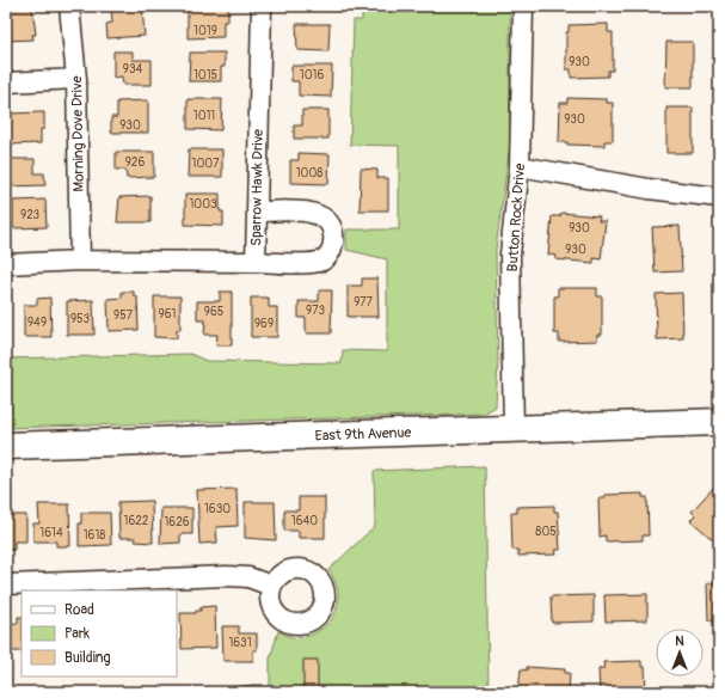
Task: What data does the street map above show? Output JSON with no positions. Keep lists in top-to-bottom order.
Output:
{
  "streets": {
    "main road": ["East 9th Avenue"],
    "street": ["Morning Dove Drive", "Sparrow Hawk Drive", "Button Rock Drive"]
  },
  "crossings": [
    ["Morning Dove Drive", "Sparrow Hawk Drive"],
    ["Button Rock Drive", "East 9th Avenue"]
  ],
  "house_numbers": [
    "1019",
    "930",
    "934",
    "1015",
    "1016",
    "1011",
    "930",
    "930",
    "926",
    "1007",
    "1008",
    "1003",
    "923",
    "930",
    "930",
    "977",
    "973",
    "965",
    "961",
    "957",
    "953",
    "949",
    "969",
    "1630",
    "1622",
    "1640",
    "1626",
    "805",
    "1614",
    "1618",
    "1631"
  ],
  "legend": ["Road", "Park", "Building"],
  "north": "top"
}
